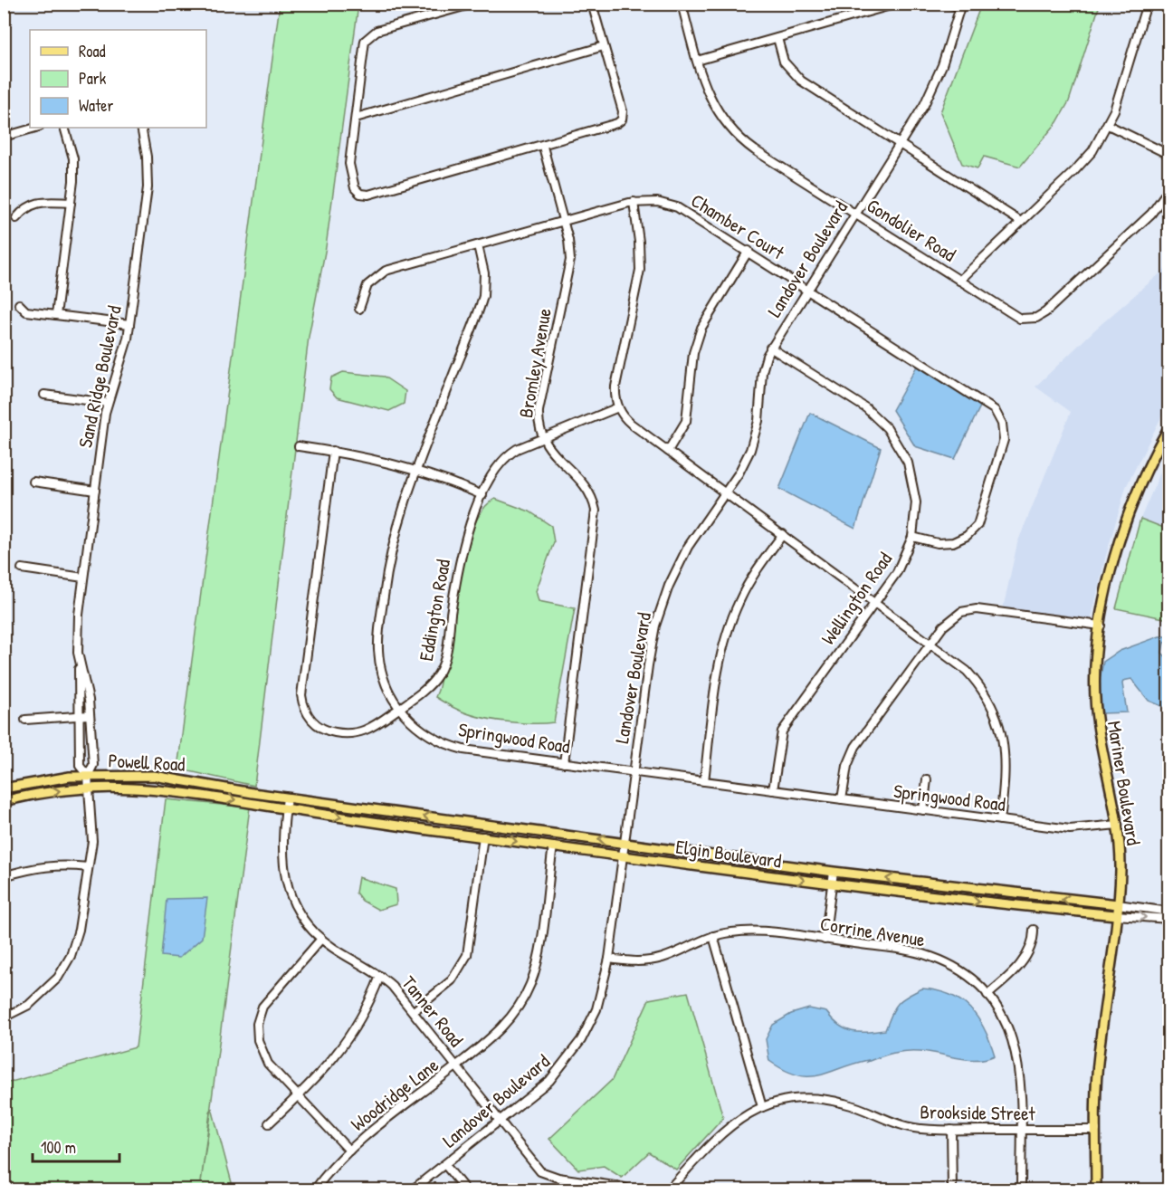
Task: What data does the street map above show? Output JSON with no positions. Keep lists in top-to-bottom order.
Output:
{
  "streets": {
    "main road": ["Powell Road", "Mariner Boulevard", "Elgin Boulevard"],
    "street": [
      "Chamber Court",
      "Gondolier Road",
      "Landover Boulevard",
      "Bromley Avenue",
      "Sand Ridge Boulevard",
      "Wellington Road",
      "Eddington Road",
      "Springwood Road",
      "Corrine Avenue",
      "Tanner Road",
      "Woodridge Lane",
      "Brookside Street"
    ]
  },
  "crossings": [
    ["Chamber Court", "Landover Boulevard"],
    ["Chamber Court", "Bromley Avenue"],
    ["Chamber Court", "Wellington Road"],
    ["Chamber Court", "Springwood Road"],
    ["Gondolier Road", "Landover Boulevard"],
    ["Landover Boulevard", "Wellington Road"],
    ["Landover Boulevard", "Springwood Road"],
    ["Landover Boulevard", "Elgin Boulevard"],
    ["Landover Boulevard", "Corrine Avenue"],
    ["Landover Boulevard", "Tanner Road"],
    ["Bromley Avenue", "Eddington Road"],
    ["Bromley Avenue", "Springwood Road"],
    ["Sand Ridge Boulevard", "Powell Road"],
    ["Wellington Road", "Springwood Road"],
    ["Eddington Road", "Springwood Road"],
    ["Springwood Road", "Mariner Boulevard"],
    ["Powell Road", "Elgin Boulevard"],
    ["Powell Road", "Tanner Road"],
    ["Mariner Boulevard", "Elgin Boulevard"],
    ["Mariner Boulevard", "Brookside Street"],
    ["Elgin Boulevard", "Tanner Road"],
    ["Elgin Boulevard", "Woodridge Lane"],
    ["Corrine Avenue", "Brookside Street"],
    ["Tanner Road", "Woodridge Lane"]
  ],
  "legend": ["Road", "Park", "Water"],
  "scale_bar": "100 m"
}
